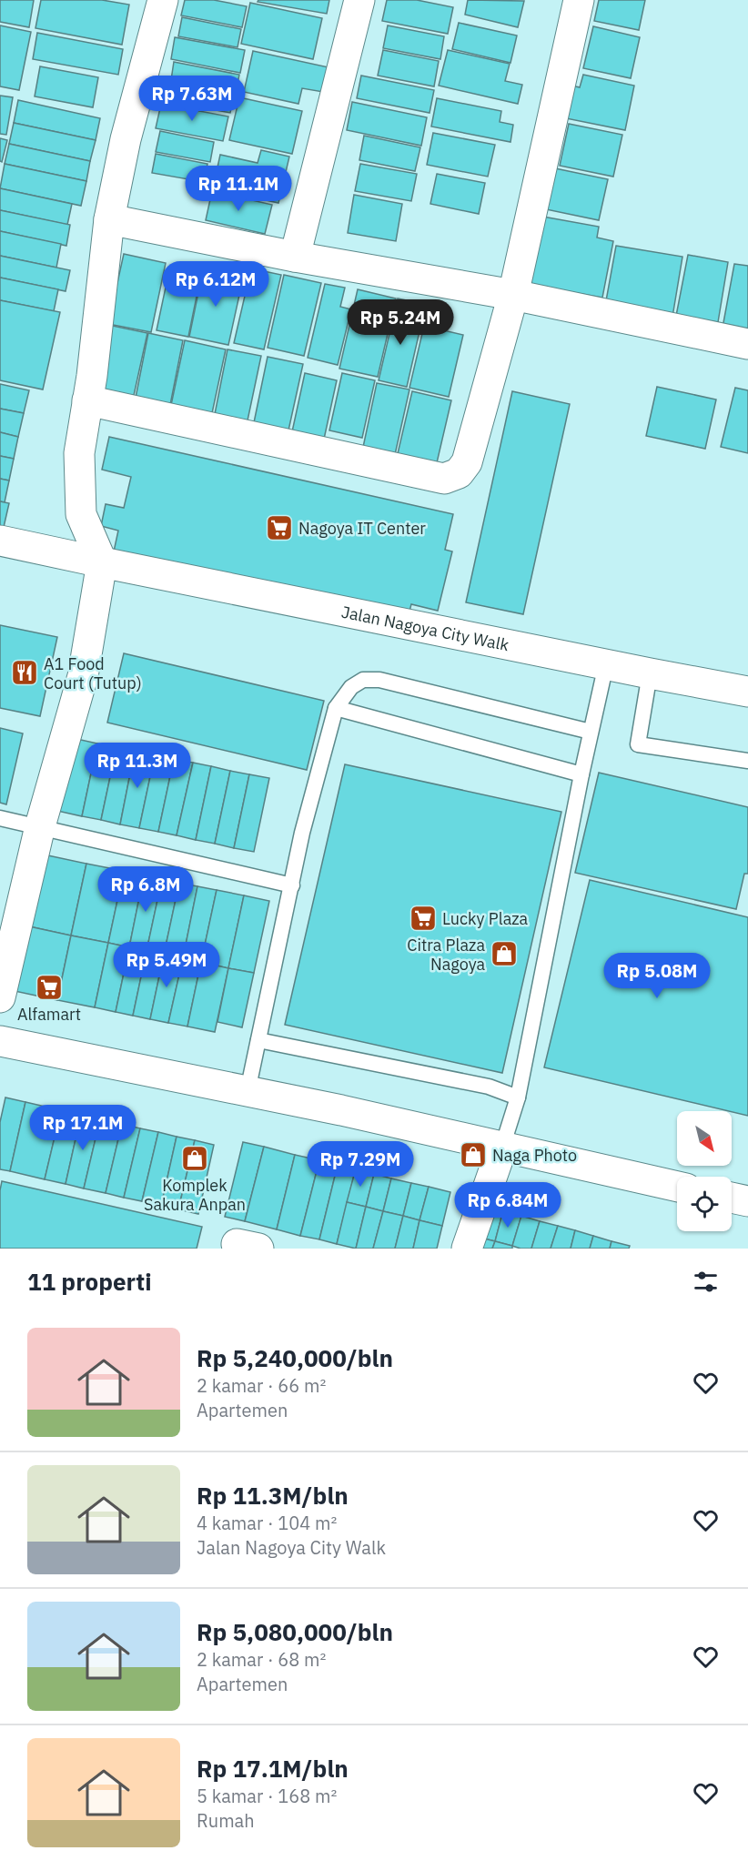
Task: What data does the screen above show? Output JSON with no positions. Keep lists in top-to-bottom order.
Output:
{
  "streets": {
    "street": ["Jalan Nagoya City Walk"]
  },
  "places": {
    "supermarket": ["Nagoya IT Center", "Lucky Plaza", "Alfamart"],
    "restaurant": ["A1 Food Court (Tutup)"],
    "shop": ["Citra Plaza Nagoya", "Naga Photo", "Komplek Sakura Anpan"]
  },
  "north": "bottom right",
  "page": {
    "price": [
      "Rp 7.63M",
      "Rp 11.1M",
      "Rp 6.12M",
      "Rp 5.24M",
      "Rp 11.3M",
      "Rp 6.8M",
      "Rp 5.49M",
      "Rp 5.08M",
      "Rp 17.1M",
      "Rp 7.29M",
      "Rp 6.84M"
    ],
    "heading": "11 properti",
    "list": [
      {
        "name": "Rp 5,240,000/bln",
        "note": "2 kamar · 66 m² · Apartemen"
      },
      {
        "name": "Rp 11.3M/bln",
        "note": "4 kamar · 104 m² · Jalan Nagoya City Walk"
      },
      {
        "name": "Rp 5,080,000/bln",
        "note": "2 kamar · 68 m² · Apartemen"
      },
      {
        "name": "Rp 17.1M/bln",
        "note": "5 kamar · 168 m² · Rumah"
      }
    ]
  }
}
